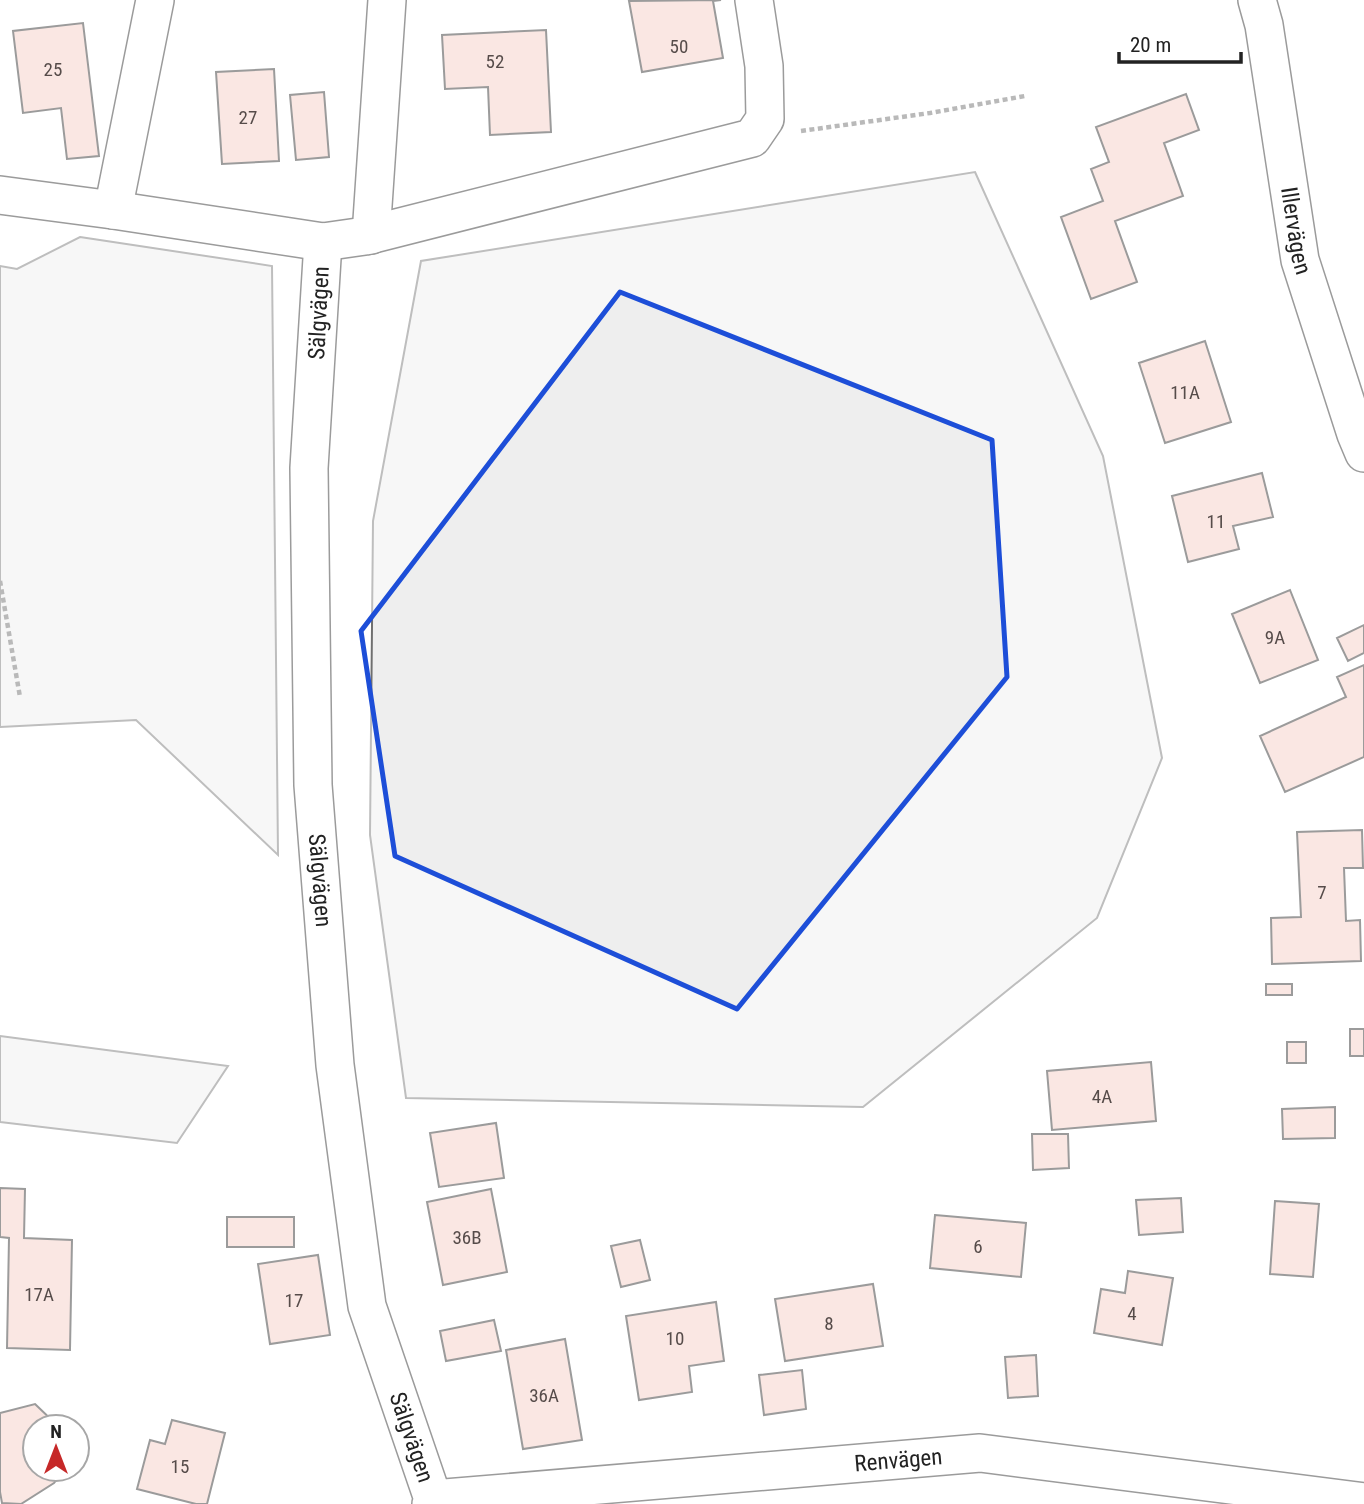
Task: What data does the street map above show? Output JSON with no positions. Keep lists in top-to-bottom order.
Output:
{
  "streets": {
    "street": ["Illervägen", "Sälgvägen", "Renvägen"]
  },
  "crossings": [
    ["Sälgvägen", "Renvägen"]
  ],
  "house_numbers": [
    "50",
    "52",
    "25",
    "27",
    "11A",
    "11",
    "9A",
    "7",
    "4A",
    "36B",
    "6",
    "17A",
    "17",
    "4",
    "8",
    "10",
    "36A",
    "15"
  ],
  "scale_bar": "20 m",
  "north": "top"
}
